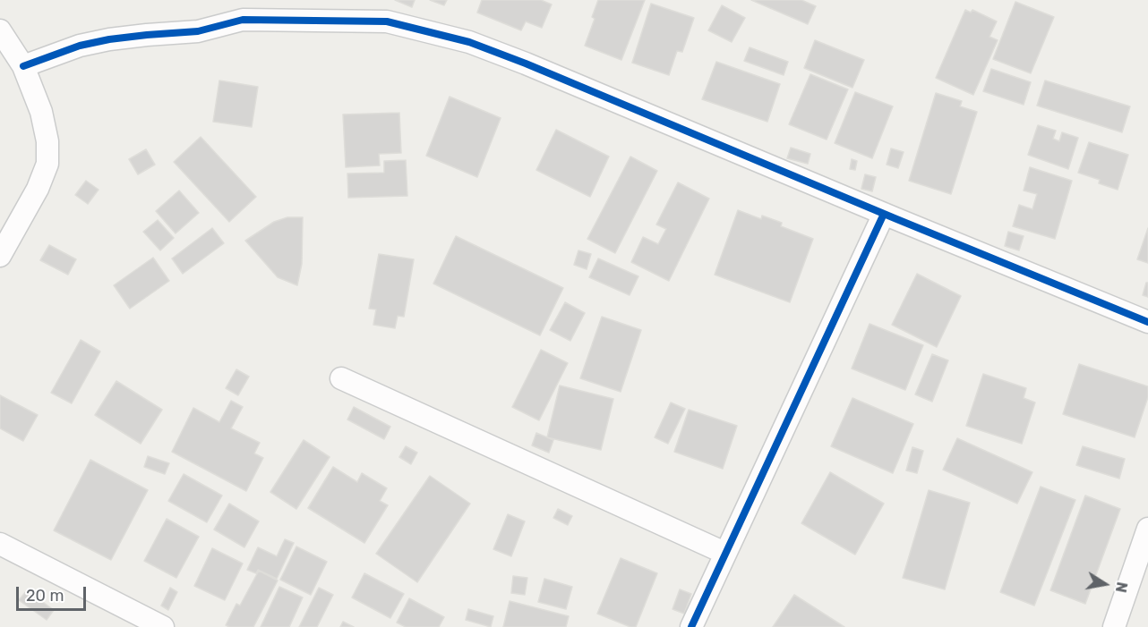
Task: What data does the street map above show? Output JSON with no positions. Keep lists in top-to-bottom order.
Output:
{
  "scale_bar": "20 m",
  "north": "right"
}
